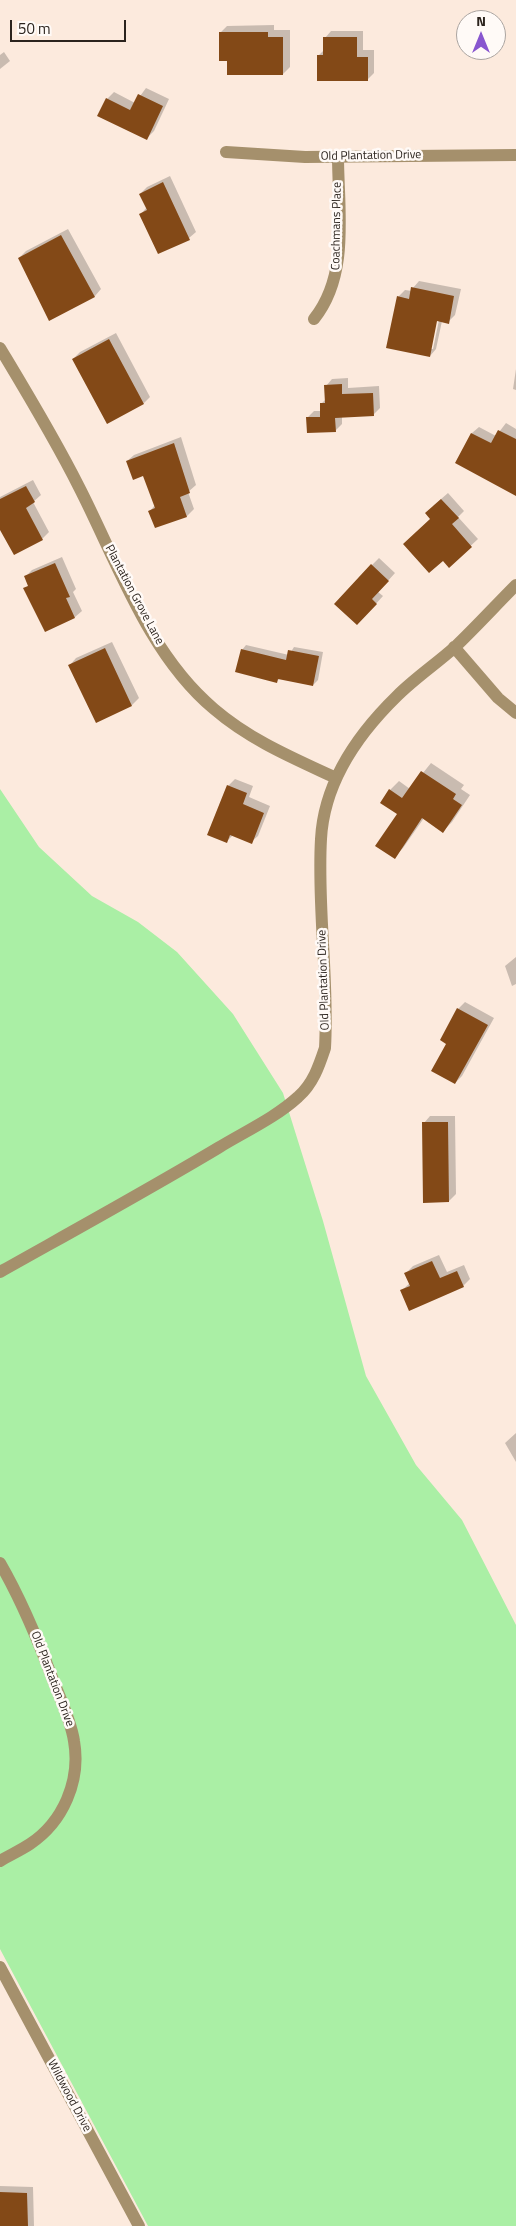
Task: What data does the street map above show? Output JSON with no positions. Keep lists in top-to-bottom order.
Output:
{
  "streets": {
    "street": [
      "Old Plantation Drive",
      "Coachmans Place",
      "Plantation Grove Lane",
      "Wildwood Drive"
    ]
  },
  "crossings": [
    ["Old Plantation Drive", "Coachmans Place"],
    ["Old Plantation Drive", "Plantation Grove Lane"]
  ],
  "scale_bar": "50 m",
  "north": "top"
}
